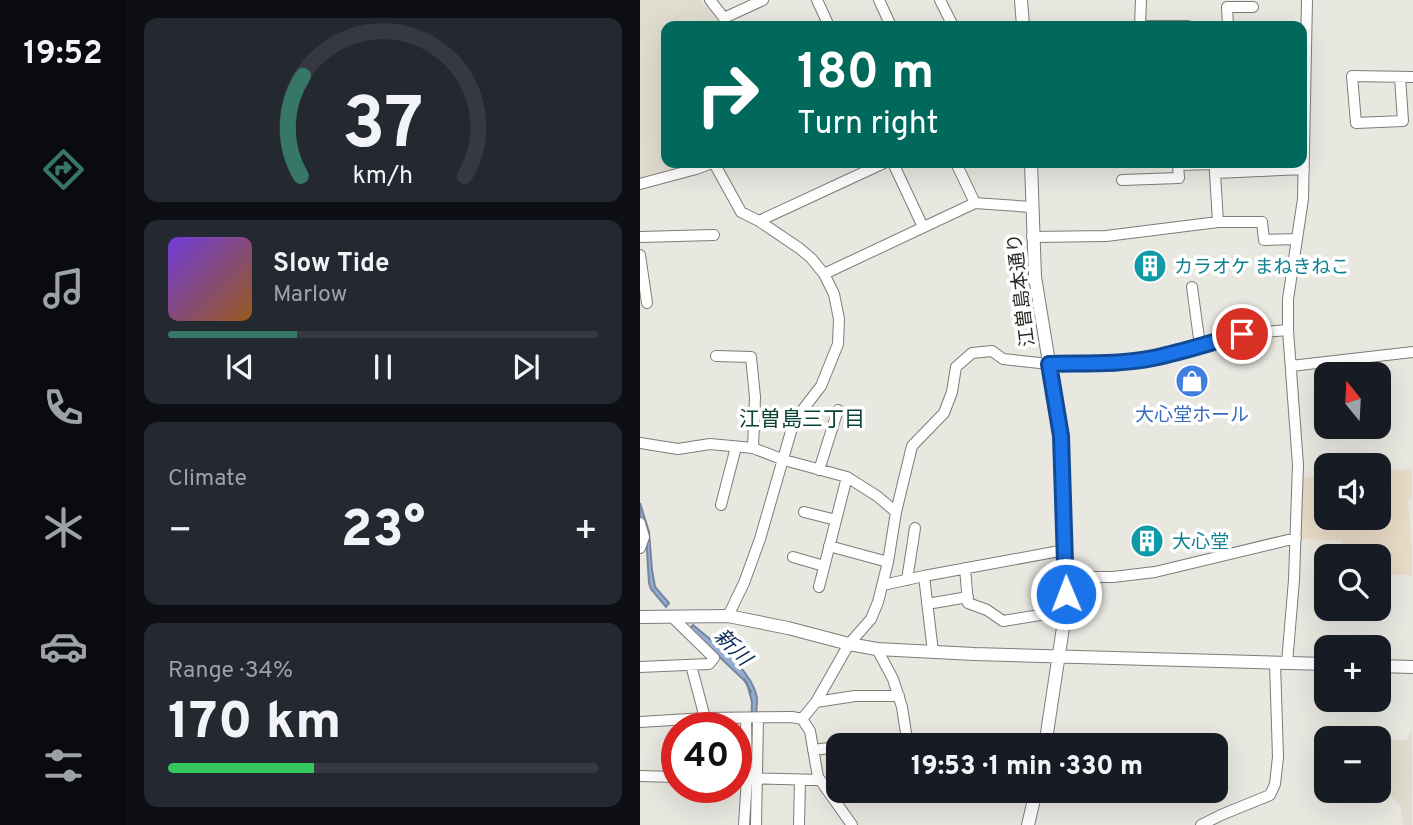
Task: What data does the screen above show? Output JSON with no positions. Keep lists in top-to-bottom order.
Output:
{
  "streets": {
    "street": ["江曽島本通り"]
  },
  "districts": ["江曽島三丁目"],
  "water": ["新川"],
  "places": {
    "building": ["カラオケ まねきねこ", "大心堂"],
    "shop": ["大心堂ホール"]
  },
  "north": "top",
  "page": {
    "tabs": "19:52",
    "turn": ["180 m", "Turn right"],
    "song": ["Slow Tide", "Marlow"],
    "map_buttons": ["+", "−"],
    "tile": [
      "Climate",
      ["Range · 34%", "170 km"]
    ],
    "heat": ["−", "23°", "+"],
    "limit": "40",
    "trip": "19:53 · 1 min · 330 m",
    "gauge": ["37", "km/h"]
  }
}
